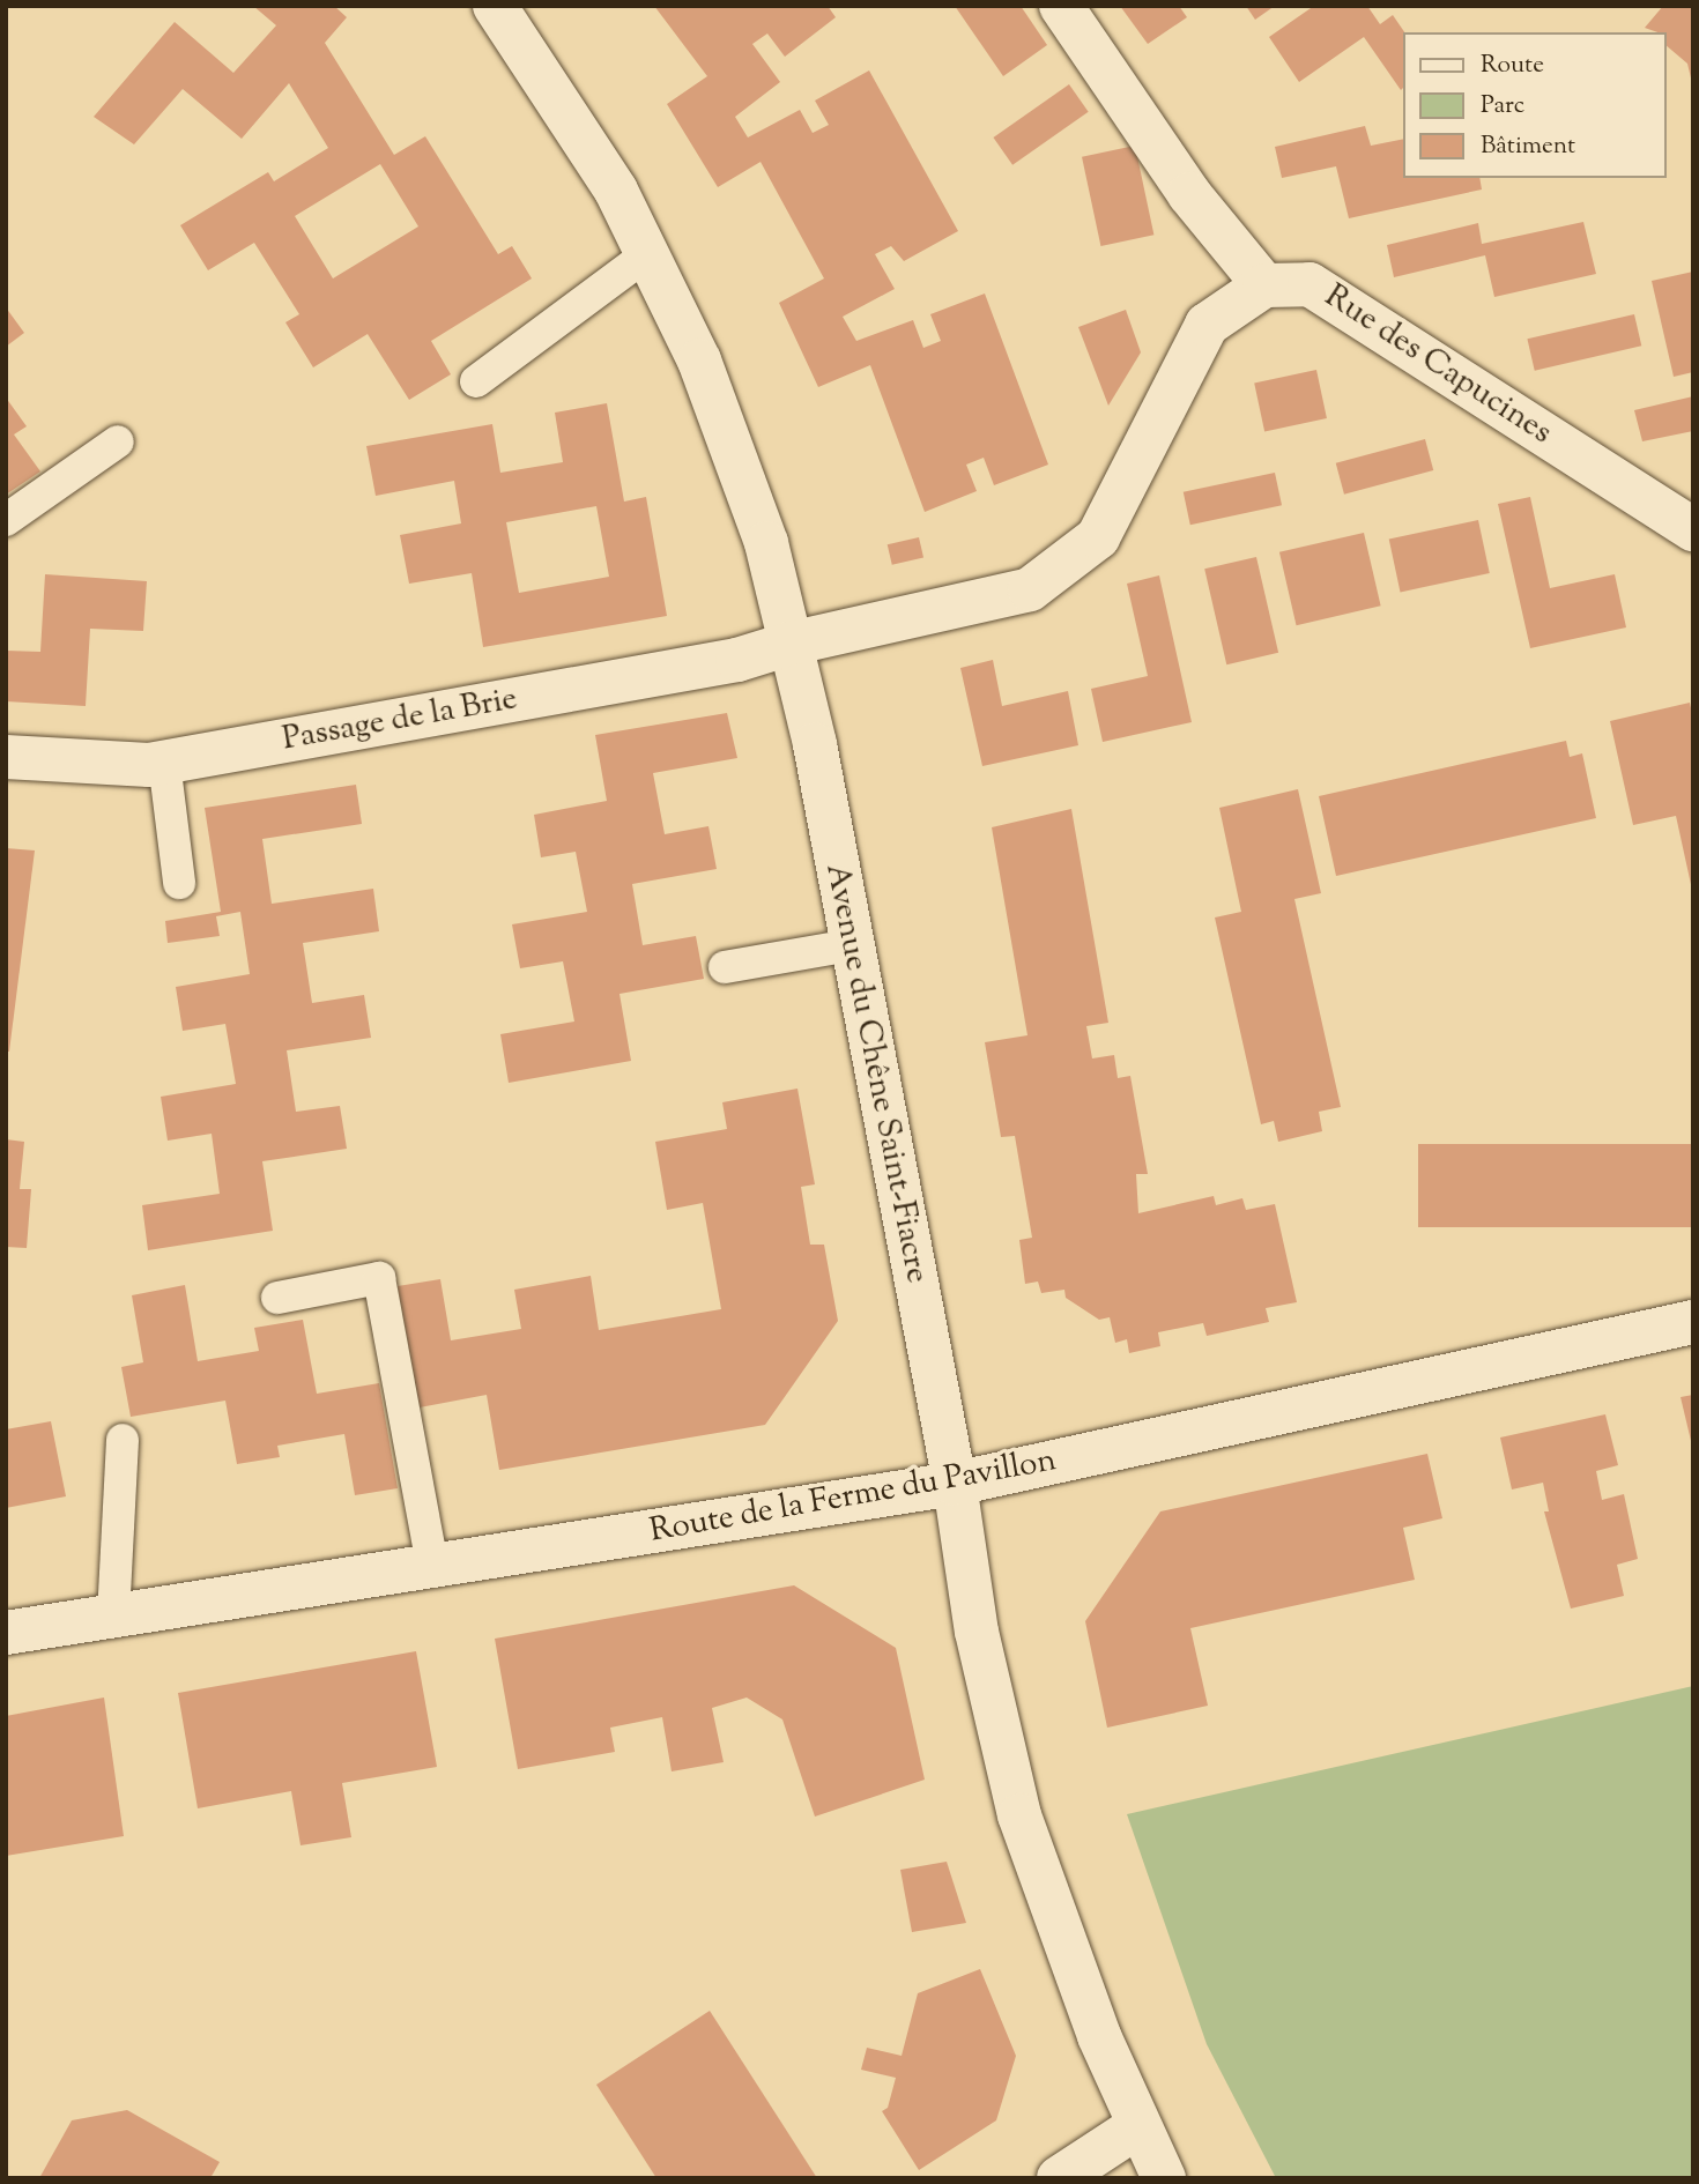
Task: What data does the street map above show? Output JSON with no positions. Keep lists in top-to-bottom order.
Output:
{
  "streets": {
    "street": [
      "Rue des Capucines",
      "Passage de la Brie",
      "Avenue du Chêne Saint-Fiacre",
      "Route de la Ferme du Pavillon"
    ]
  },
  "crossings": [
    ["Passage de la Brie", "Avenue du Chêne Saint-Fiacre"],
    ["Avenue du Chêne Saint-Fiacre", "Route de la Ferme du Pavillon"]
  ],
  "legend": ["Route", "Parc", "Bâtiment"]
}
